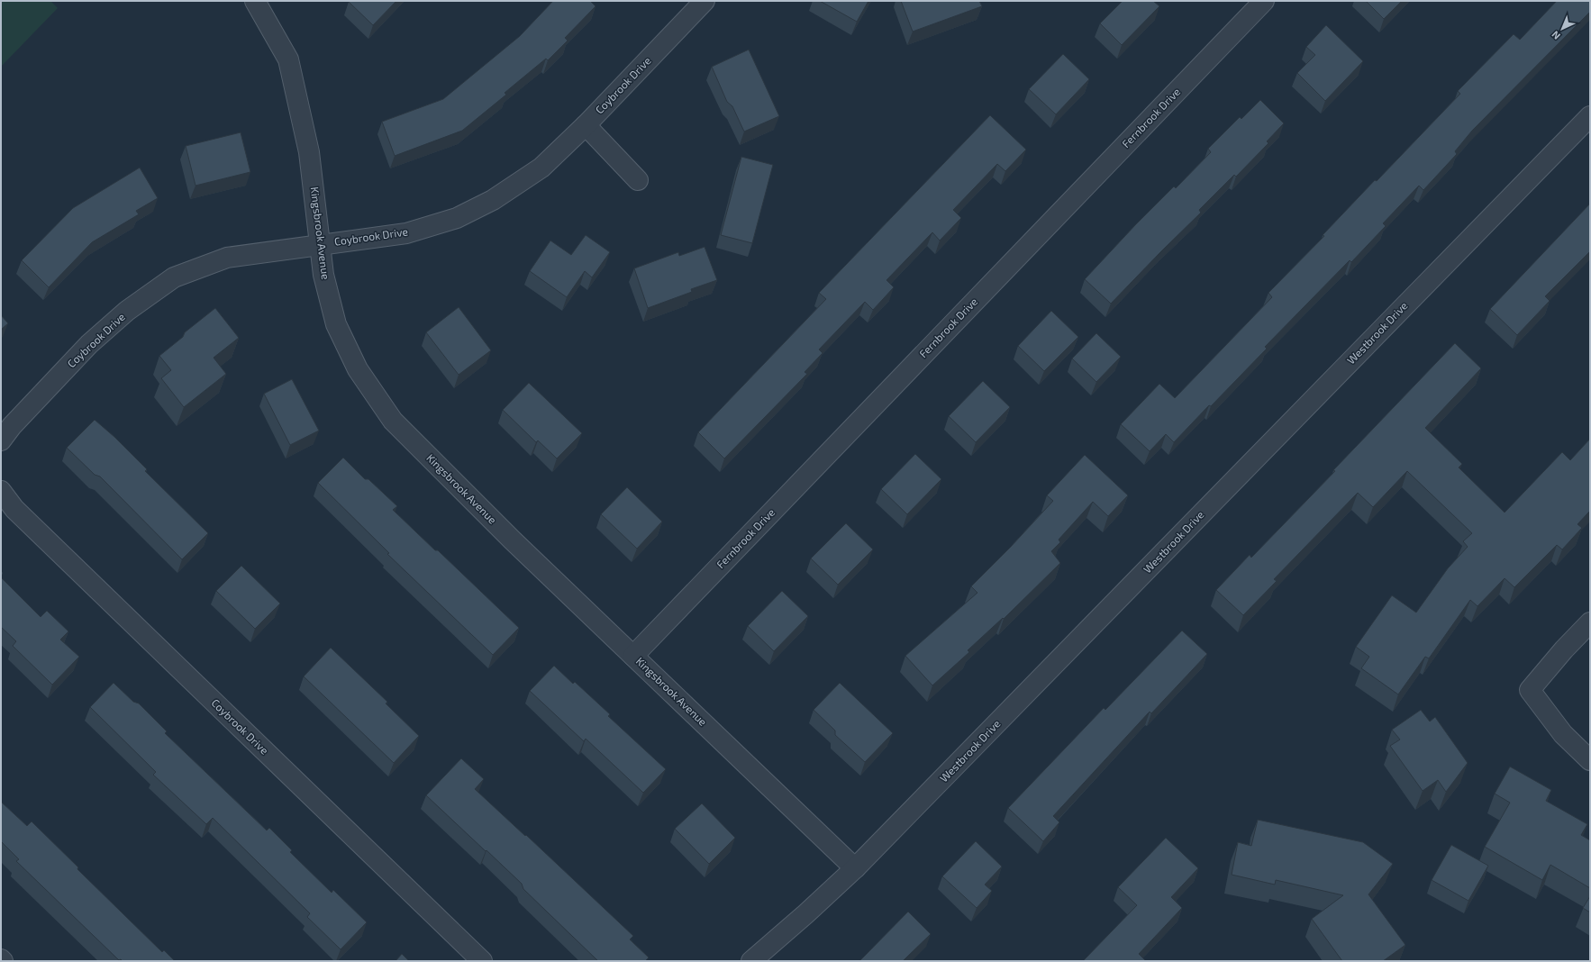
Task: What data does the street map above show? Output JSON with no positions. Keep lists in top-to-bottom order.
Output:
{
  "streets": {
    "street": [
      "Coybrook Drive",
      "Fernbrook Drive",
      "Kingsbrook Avenue",
      "Westbrook Drive"
    ]
  },
  "crossings": [
    ["Coybrook Drive", "Kingsbrook Avenue"],
    ["Fernbrook Drive", "Kingsbrook Avenue"],
    ["Kingsbrook Avenue", "Westbrook Drive"]
  ],
  "north": "bottom left"
}
